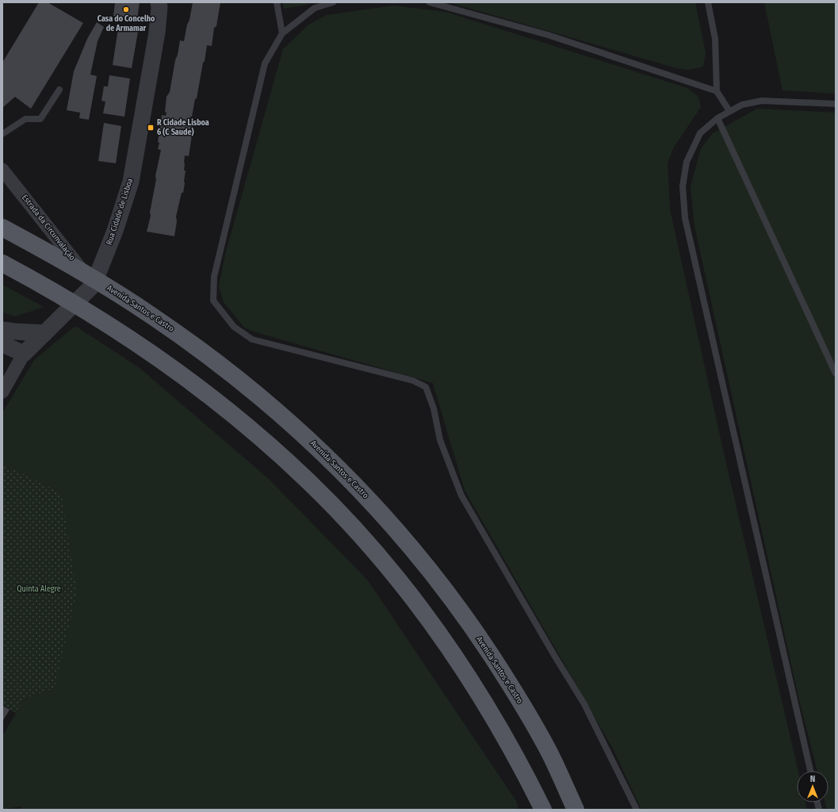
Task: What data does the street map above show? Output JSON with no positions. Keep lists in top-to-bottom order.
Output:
{
  "streets": {
    "main road": ["Avenida Santos e Castro"],
    "street": ["Rua Cidade de Lisboa", "Estrada da Circunvalação"]
  },
  "crossings": [
    ["Rua Cidade de Lisboa", "Estrada da Circunvalação"]
  ],
  "parks": ["Quinta Alegre"],
  "places": {
    "other": ["Casa do Concelho de Armamar"],
    "transit": ["R Cidade Lisboa 6 (C Saude)"]
  },
  "north": "top"
}
